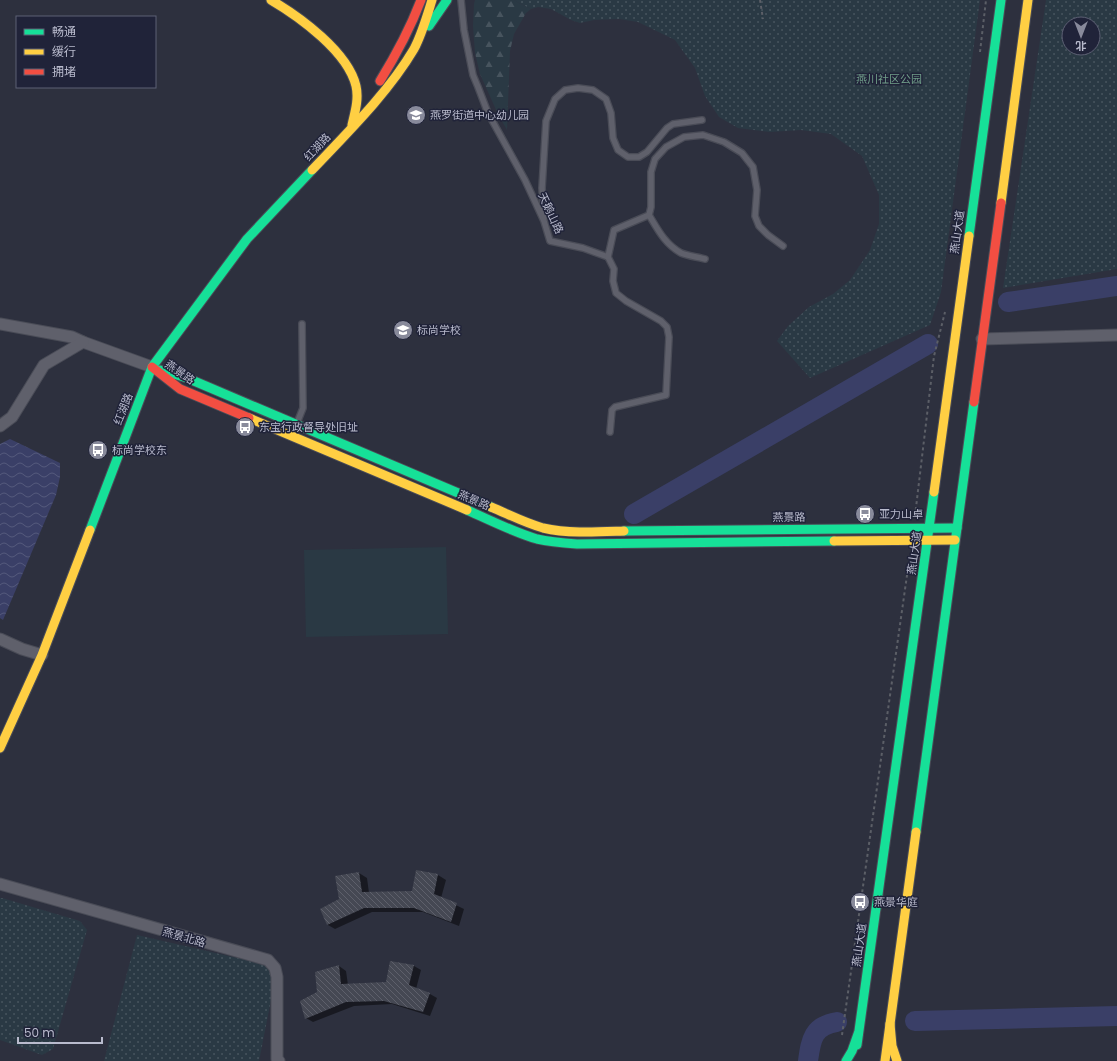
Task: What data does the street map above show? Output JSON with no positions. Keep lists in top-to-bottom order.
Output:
{
  "streets": {
    "main road": ["红湖路", "燕山大道", "燕景路"],
    "street": ["燕景北路"],
    "lane": ["天鹅山路"]
  },
  "crossings": [
    ["红湖路", "燕景路"],
    ["燕山大道", "燕景路"]
  ],
  "parks": ["燕川社区公园"],
  "places": {
    "school or university": ["燕罗街道中心幼儿园", "标尚学校"],
    "bus stop": [
      "东宝行政督导处旧址",
      "标尚学校东",
      "亚力山卓",
      "燕景华庭"
    ]
  },
  "legend": ["畅通", "缓行", "拥堵"],
  "scale_bar": "50 m",
  "north": "bottom"
}
